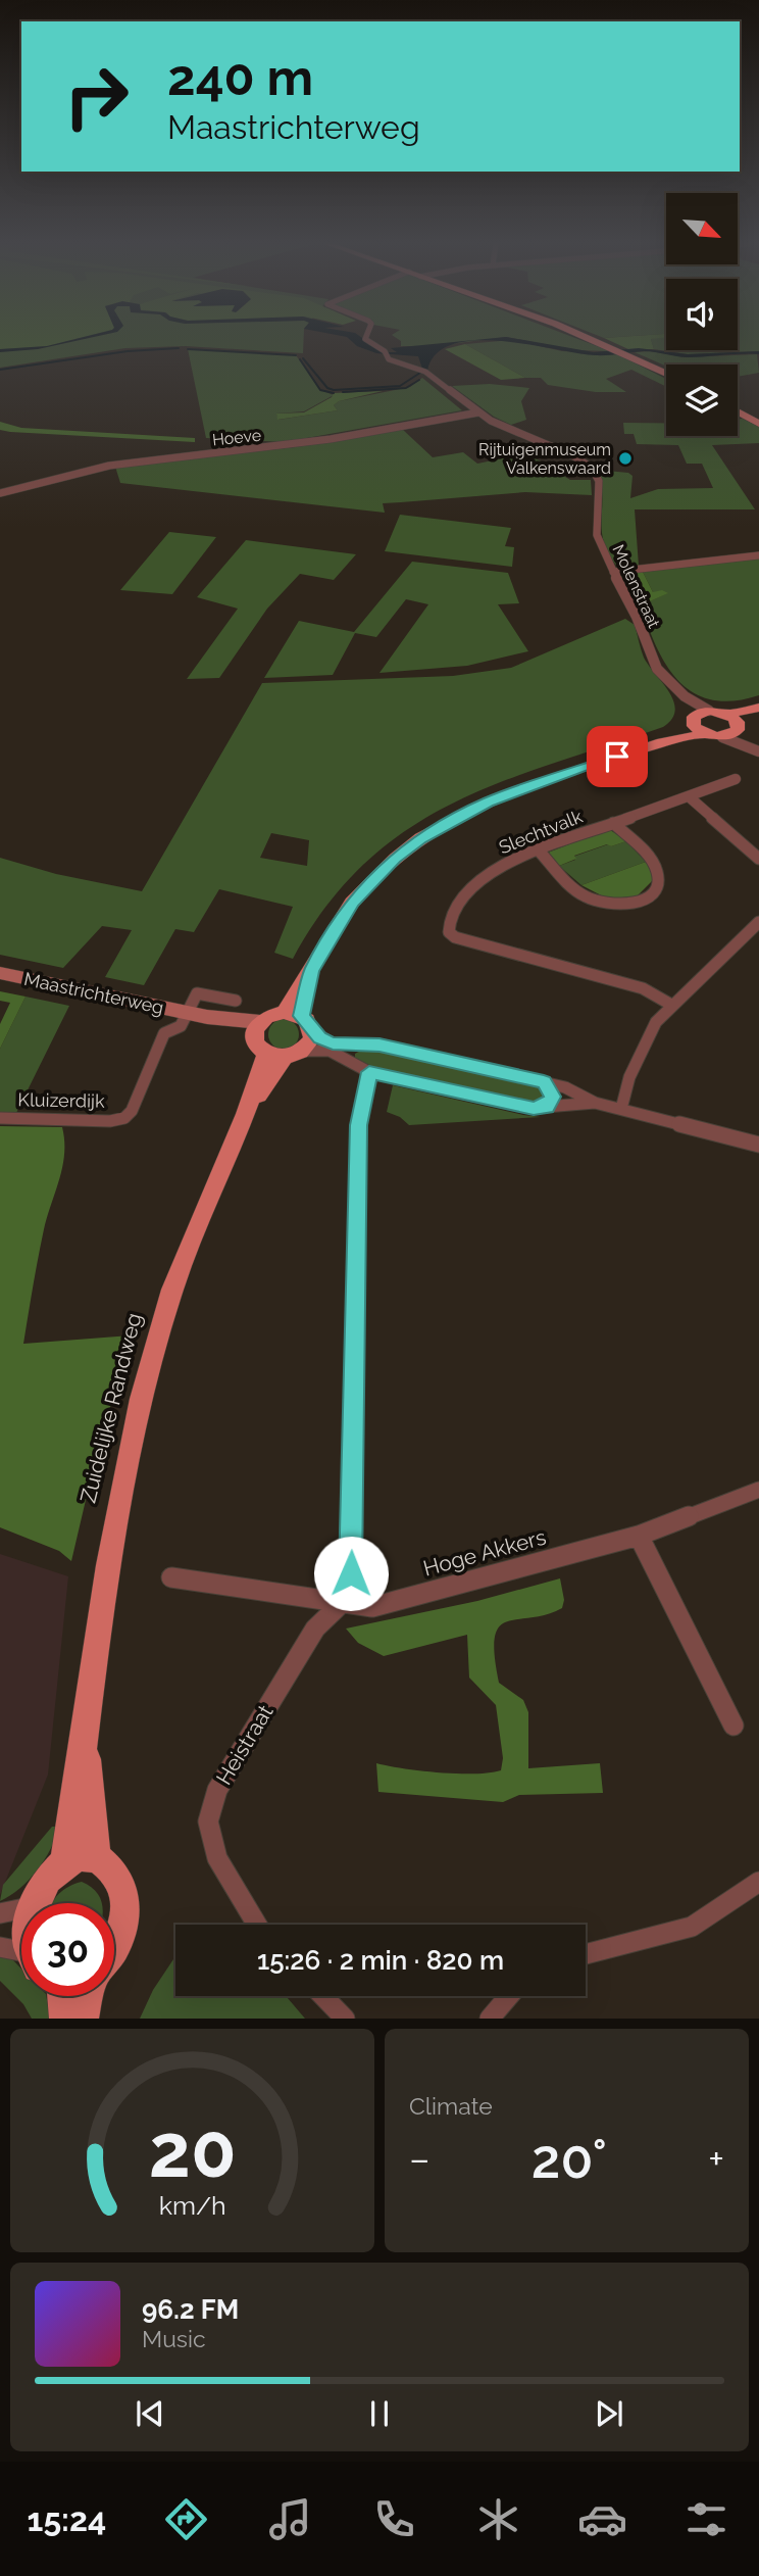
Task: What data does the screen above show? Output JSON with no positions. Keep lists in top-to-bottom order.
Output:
{
  "streets": {
    "main road": ["Maastrichterweg", "Zuidelijke Randweg"],
    "street": [
      "Hoeve",
      "Molenstraat",
      "Slechtvalk",
      "Kluizerdijk",
      "Hoge Akkers",
      "Heistraat"
    ]
  },
  "crossings": [
    ["Hoeve", "Molenstraat"],
    ["Maastrichterweg", "Kluizerdijk"],
    ["Maastrichterweg", "Zuidelijke Randweg"],
    ["Hoge Akkers", "Heistraat"]
  ],
  "places": ["Rijtuigenmuseum Valkenswaard"],
  "north": "bottom right",
  "page": {
    "turn": ["240 m", "Maastrichterweg"],
    "limit": "30",
    "trip": "15:26 · 2 min · 820 m",
    "tile": "Climate",
    "heat": ["−", "20°", "+"],
    "song": ["96.2 FM", "Music"],
    "tabs": "15:24",
    "gauge": ["20", "km/h"]
  }
}
